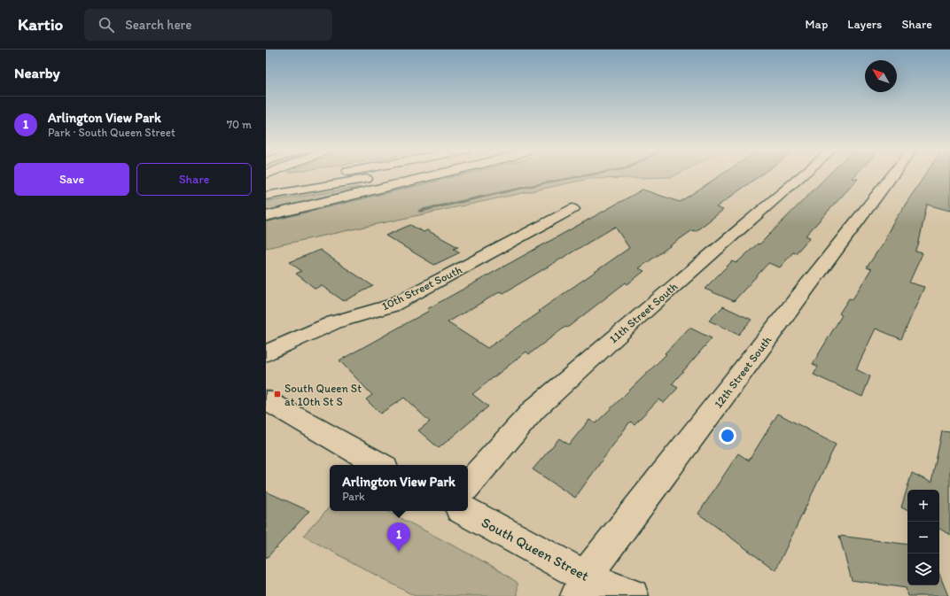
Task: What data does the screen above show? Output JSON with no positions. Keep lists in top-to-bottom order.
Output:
{
  "streets": {
    "main road": [
      "10th Street South",
      "11th Street South",
      "12th Street South",
      "South Queen Street"
    ]
  },
  "crossings": [
    ["12th Street South", "South Queen Street"]
  ],
  "places": {
    "transit": ["South Queen St at 10th St S"]
  },
  "north": "top left",
  "page": {
    "header": "Kartio",
    "search": "Search here",
    "nav": ["Map", "Layers", "Share"],
    "heading": "Nearby",
    "list": [
      {
        "mark": "1",
        "name": "Arlington View Park",
        "note": "Park · South Queen Street",
        "value": "70 m"
      }
    ],
    "buttons": ["Save", "Share"],
    "popup": ["Arlington View Park", "Park"],
    "map_buttons": ["+", "−"],
    "pins": "1"
  }
}
